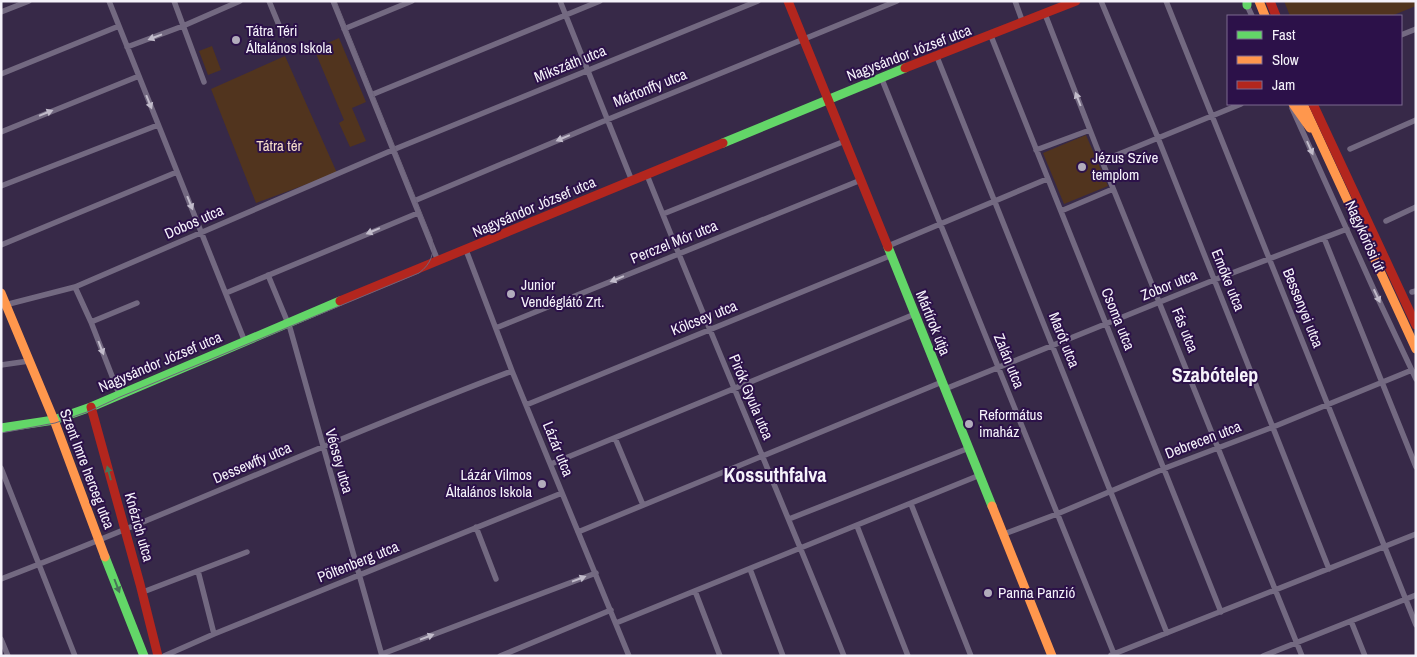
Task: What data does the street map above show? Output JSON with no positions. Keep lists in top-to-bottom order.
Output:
{
  "streets": {
    "street": [
      "Nagysándor József utca",
      "Mikszáth utca",
      "Mártonffy utca",
      "Dobos utca",
      "Nagykőrösi út",
      "Perczel Mór utca",
      "Emőke utca",
      "Zobor utca",
      "Bessenyei utca",
      "Kölcsey utca",
      "Csoma utca",
      "Mártírok útja",
      "Fás utca",
      "Marót utca",
      "Zalán utca",
      "Pirók Gyula utca",
      "Debrecen utca",
      "Lázár utca",
      "Vécsey utca",
      "Dessewffy utca",
      "Szent Imre herceg utca",
      "Knézich utca",
      "Pöltenberg utca"
    ]
  },
  "crossings": [
    ["Nagysándor József utca", "Csoma utca"],
    ["Nagysándor József utca", "Mártírok útja"],
    ["Nagysándor József utca", "Fás utca"],
    ["Nagysándor József utca", "Marót utca"],
    ["Nagysándor József utca", "Zalán utca"],
    ["Nagysándor József utca", "Pirók Gyula utca"],
    ["Nagysándor József utca", "Lázár utca"],
    ["Nagysándor József utca", "Vécsey utca"],
    ["Nagysándor József utca", "Szent Imre herceg utca"],
    ["Nagysándor József utca", "Knézich utca"],
    ["Mikszáth utca", "Dobos utca"],
    ["Mártonffy utca", "Mártírok útja"],
    ["Dobos utca", "Szent Imre herceg utca"],
    ["Nagykőrösi út", "Zobor utca"],
    ["Nagykőrösi út", "Debrecen utca"],
    ["Perczel Mór utca", "Mártírok útja"],
    ["Perczel Mór utca", "Pirók Gyula utca"],
    ["Perczel Mór utca", "Lázár utca"],
    ["Emőke utca", "Zobor utca"],
    ["Emőke utca", "Debrecen utca"],
    ["Zobor utca", "Bessenyei utca"],
    ["Zobor utca", "Csoma utca"],
    ["Zobor utca", "Mártírok útja"],
    ["Zobor utca", "Fás utca"],
    ["Zobor utca", "Marót utca"],
    ["Zobor utca", "Zalán utca"],
    ["Zobor utca", "Pirók Gyula utca"],
    ["Zobor utca", "Lázár utca"],
    ["Bessenyei utca", "Debrecen utca"],
    ["Kölcsey utca", "Csoma utca"],
    ["Kölcsey utca", "Mártírok útja"],
    ["Kölcsey utca", "Marót utca"],
    ["Kölcsey utca", "Zalán utca"],
    ["Kölcsey utca", "Pirók Gyula utca"],
    ["Kölcsey utca", "Lázár utca"],
    ["Csoma utca", "Debrecen utca"],
    ["Mártírok útja", "Debrecen utca"],
    ["Fás utca", "Debrecen utca"],
    ["Marót utca", "Debrecen utca"],
    ["Zalán utca", "Debrecen utca"],
    ["Lázár utca", "Dessewffy utca"],
    ["Lázár utca", "Pöltenberg utca"],
    ["Vécsey utca", "Dessewffy utca"],
    ["Vécsey utca", "Pöltenberg utca"],
    ["Dessewffy utca", "Szent Imre herceg utca"],
    ["Dessewffy utca", "Knézich utca"]
  ],
  "one_way": ["Mártonffy utca", "Perczel Mór utca", "Knézich utca"],
  "districts": ["Szabótelep", "Kossuthfalva"],
  "parks": ["Tátra tér"],
  "places": [
    "Tátra Téri Általános Iskola",
    "Jézus Szíve templom",
    "Junior Vendéglátó Zrt.",
    "Református imaház",
    "Lázár Vilmos Általános Iskola",
    "Panna Panzió"
  ],
  "legend": ["Fast", "Slow", "Jam"]
}
